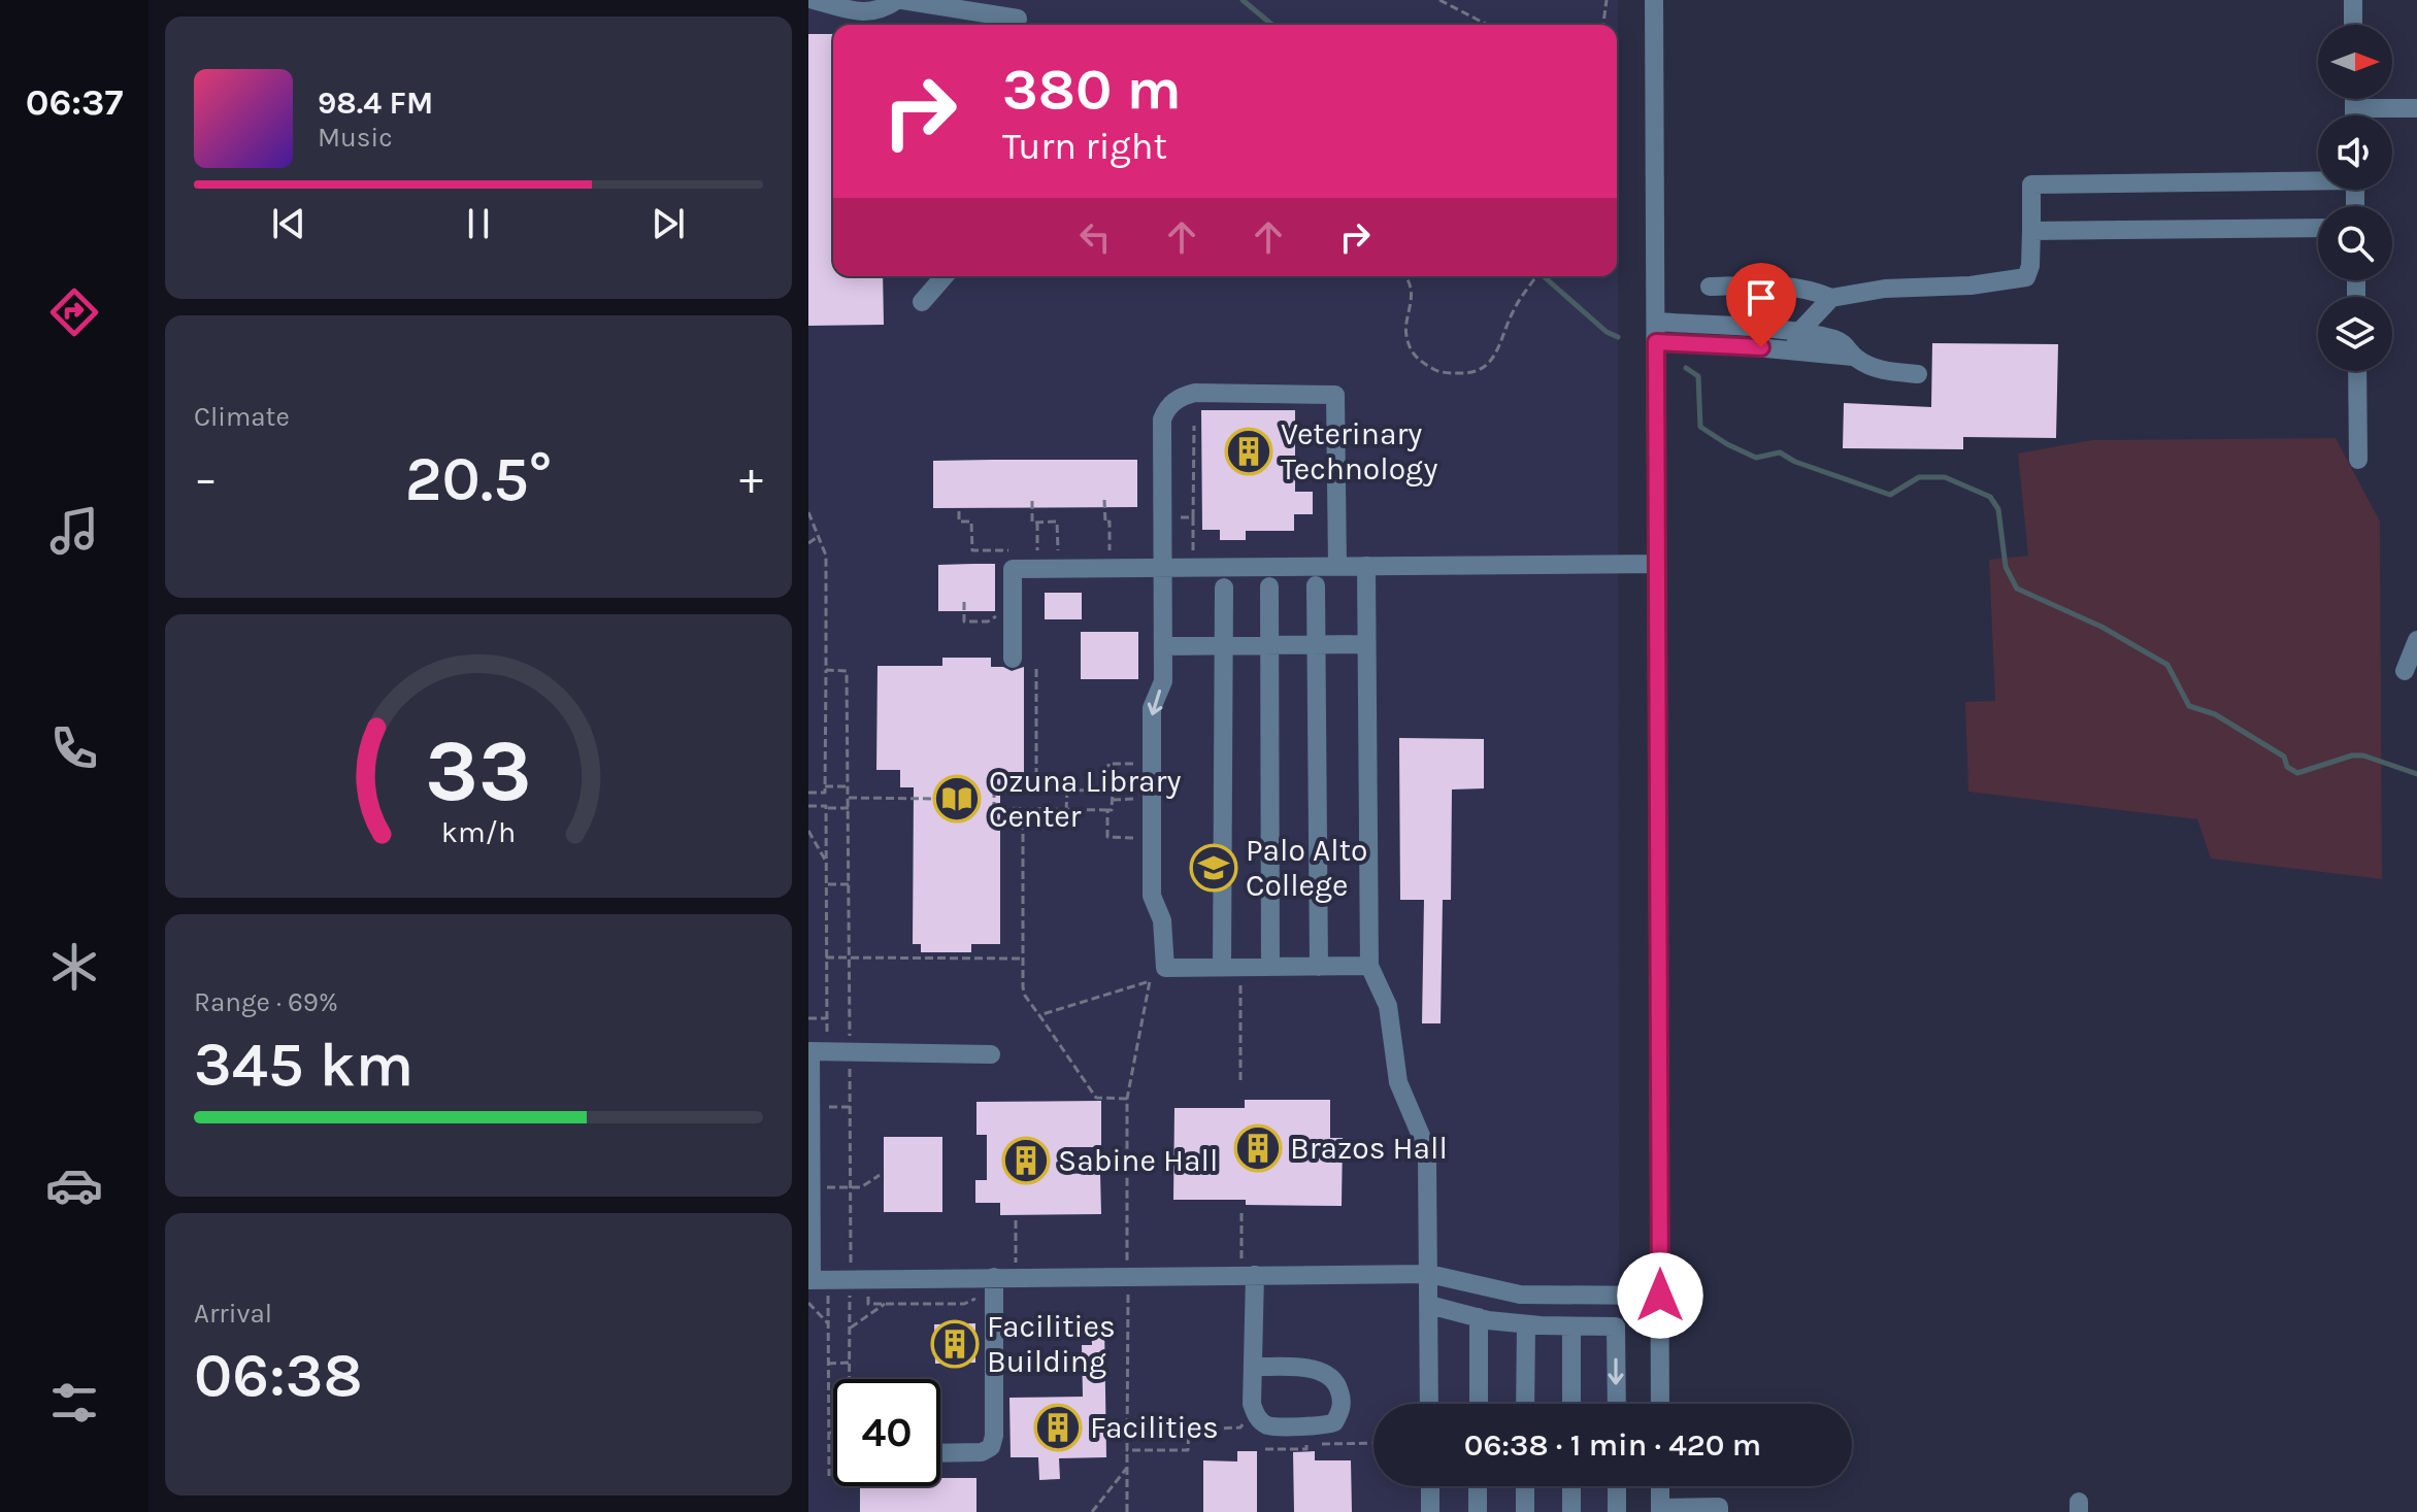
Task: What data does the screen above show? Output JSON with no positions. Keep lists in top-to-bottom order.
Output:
{
  "places": {
    "building": [
      "Veterinary Technology",
      "Brazos Hall",
      "Sabine Hall",
      "Facilities Building",
      "Facilities"
    ],
    "library": ["Ozuna Library Center"],
    "school or university": ["Palo Alto College"]
  },
  "north": "right",
  "page": {
    "tabs": "06:37",
    "turn": ["380 m", "Turn right"],
    "song": ["98.4 FM", "Music"],
    "tile": [
      "Climate",
      ["Range · 69%", "345 km"],
      ["Arrival", "06:38"]
    ],
    "heat": ["−", "20.5°", "+"],
    "limit": "40",
    "trip": "06:38 · 1 min · 420 m",
    "gauge": ["33", "km/h"]
  }
}
